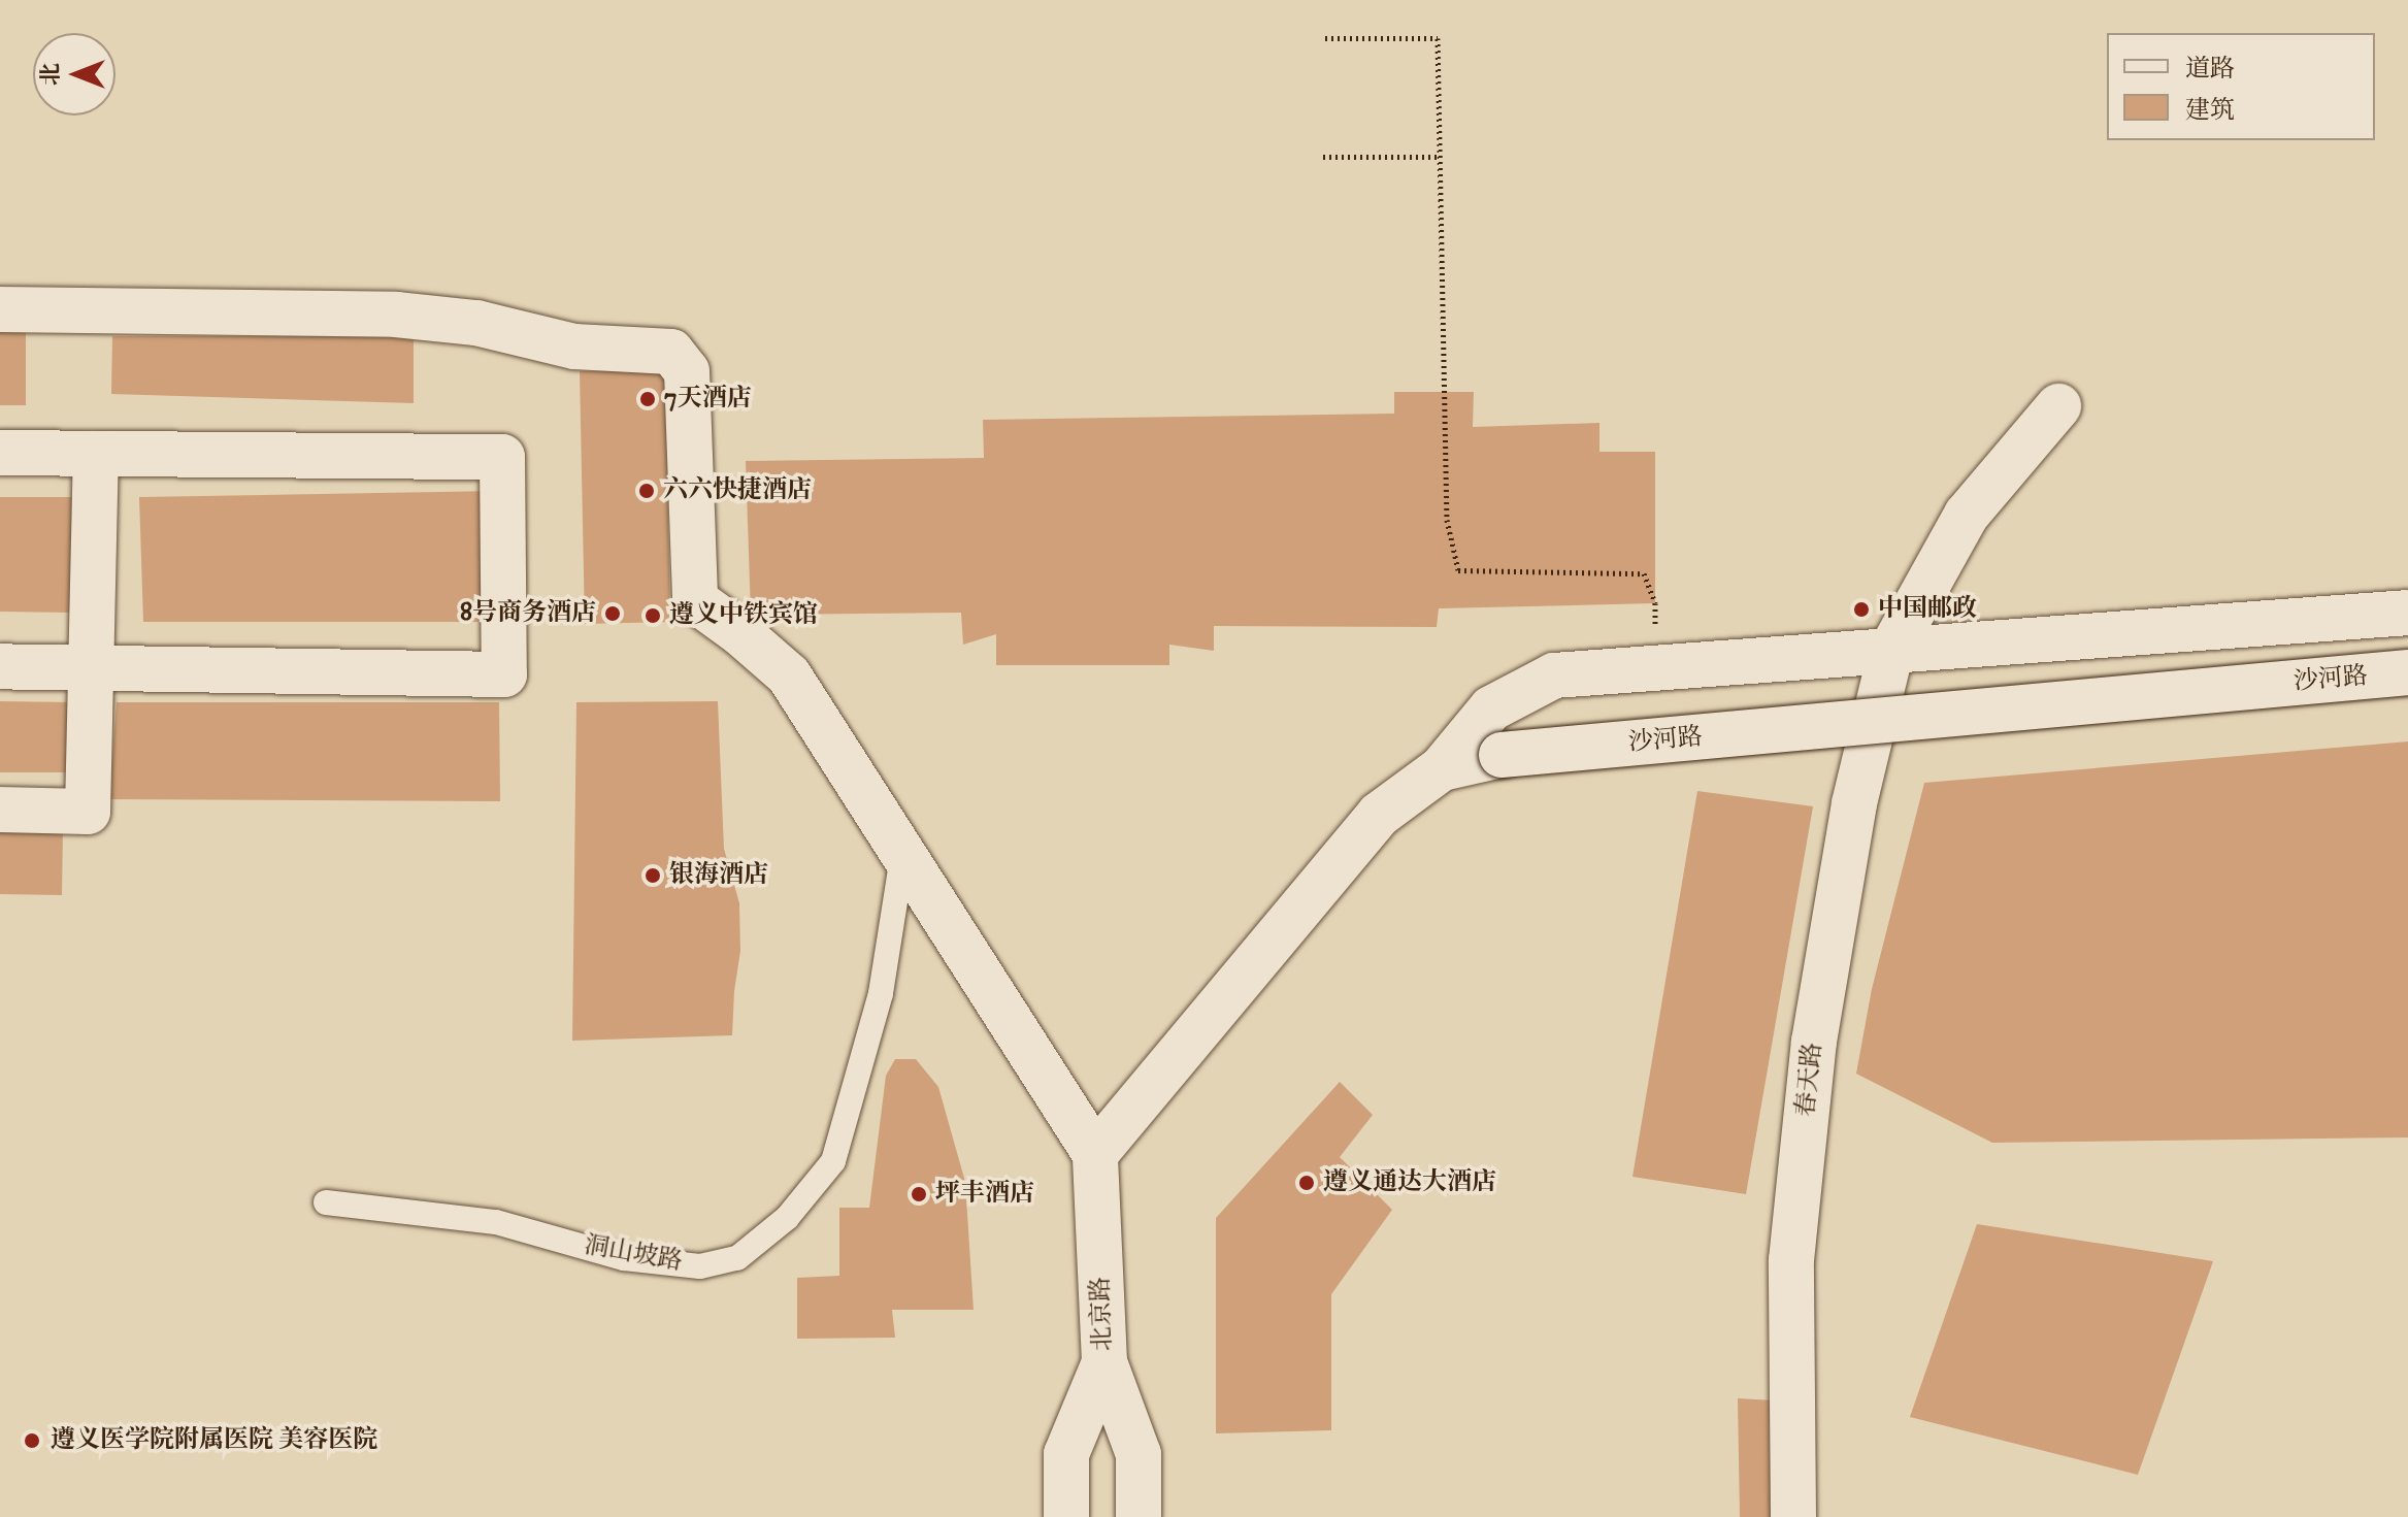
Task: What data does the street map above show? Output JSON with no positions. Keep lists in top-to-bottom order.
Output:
{
  "streets": {
    "street": ["沙河路", "春天路", "北京路"],
    "lane": ["洞山坡路"]
  },
  "crossings": [
    ["沙河路", "北京路"]
  ],
  "places": [
    "7天酒店",
    "六六快捷酒店",
    "中国邮政",
    "8号商务酒店",
    "遵义中铁宾馆",
    "银海酒店",
    "遵义通达大酒店",
    "坪丰酒店",
    "遵义医学院附属医院 美容医院"
  ],
  "legend": ["道路", "建筑"],
  "north": "left"
}
